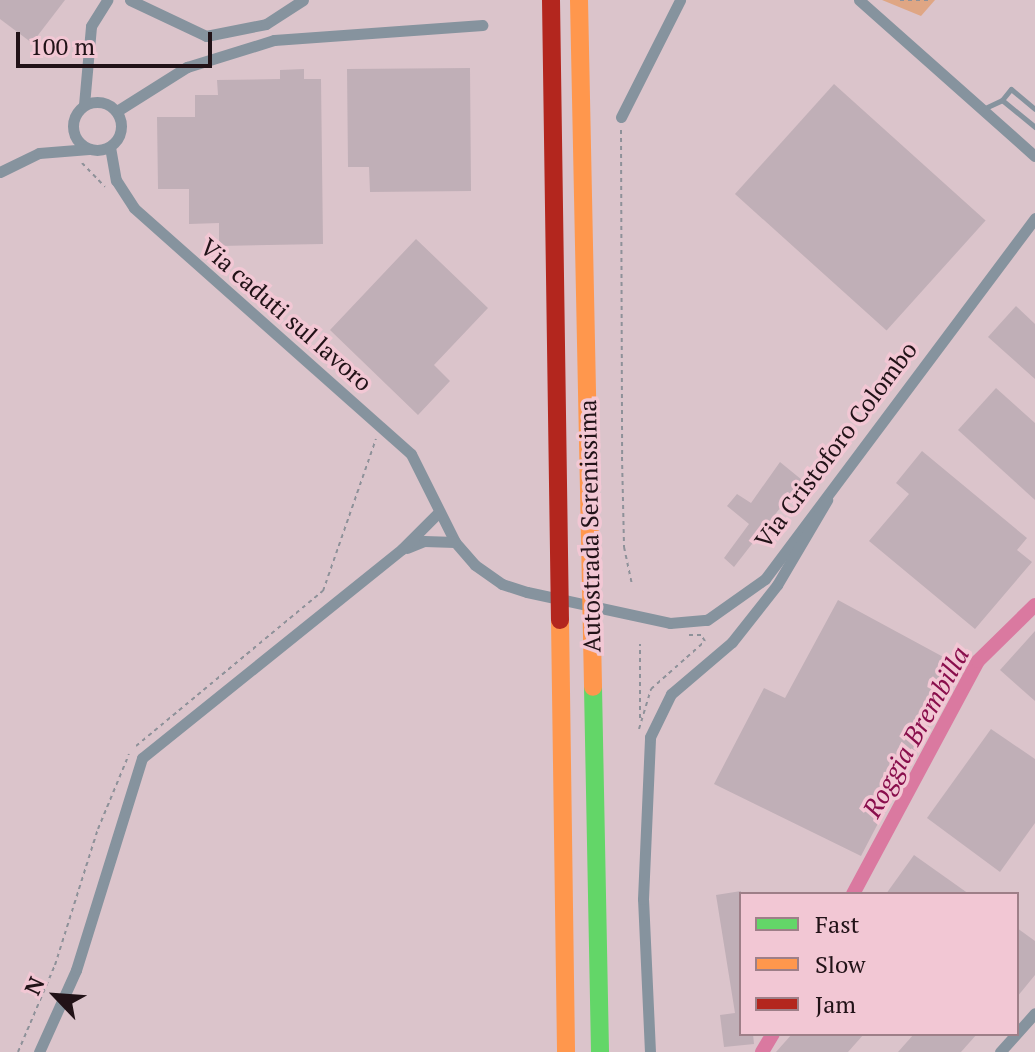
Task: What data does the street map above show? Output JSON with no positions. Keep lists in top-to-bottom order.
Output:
{
  "streets": {
    "highway": ["Autostrada Serenissima"],
    "street": ["Via caduti sul lavoro", "Via Cristoforo Colombo"]
  },
  "crossings": [
    ["Via caduti sul lavoro", "Via Cristoforo Colombo"]
  ],
  "water": ["Roggia Brembilla"],
  "legend": ["Fast", "Slow", "Jam"],
  "scale_bar": "100 m",
  "north": "top left"
}
